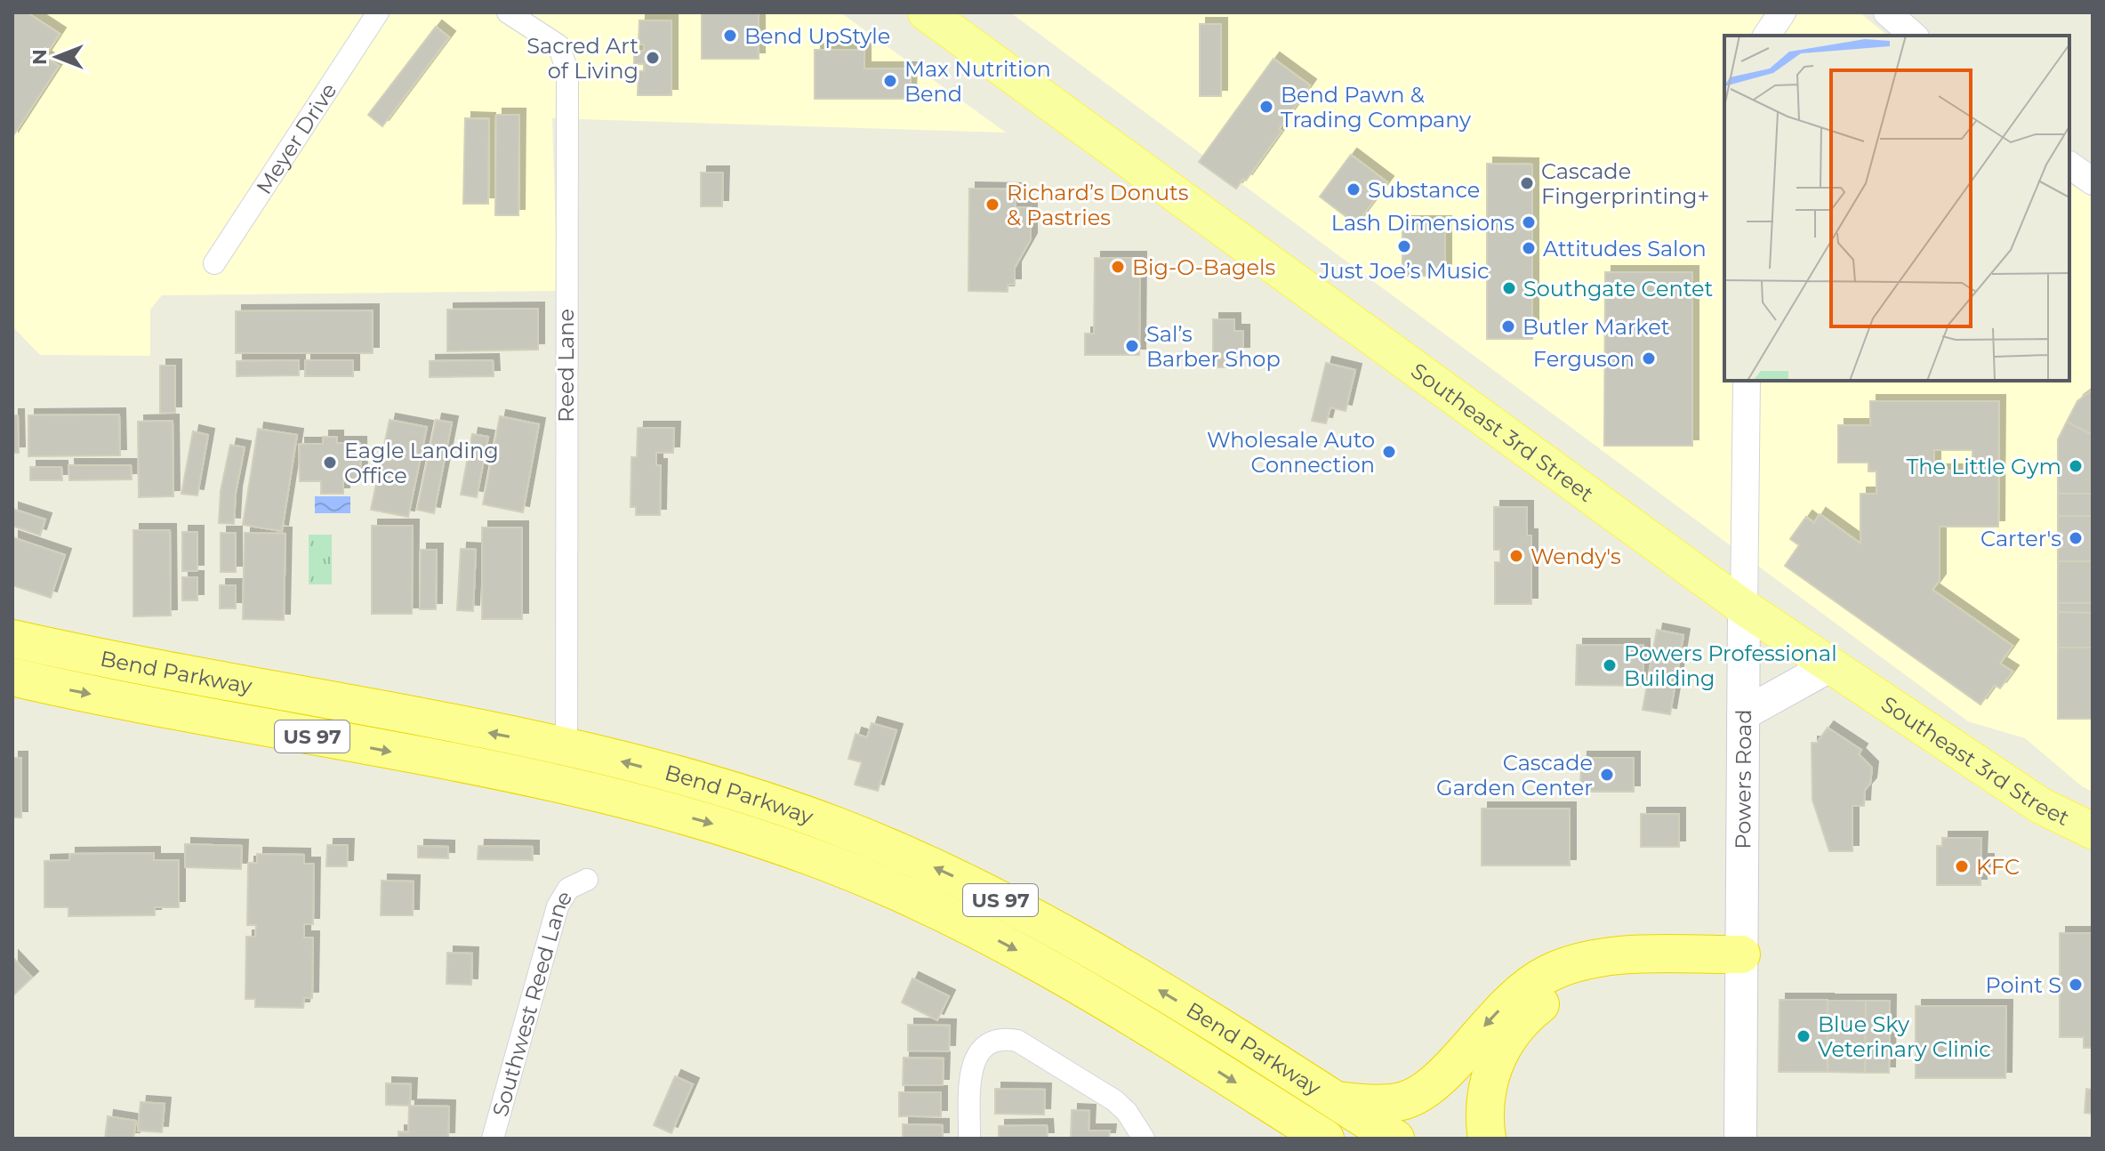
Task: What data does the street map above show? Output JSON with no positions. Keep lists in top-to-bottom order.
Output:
{
  "streets": {
    "highway": ["Bend Parkway", "US 97"],
    "main road": ["Southeast 3rd Street", "Powers Road"],
    "street": ["Meyer Drive", "Reed Lane", "Southwest Reed Lane"]
  },
  "crossings": [
    ["Reed Lane", "Bend Parkway"],
    ["Southeast 3rd Street", "Powers Road"]
  ],
  "places": [
    "Bend UpStyle",
    "Sacred Art of Living",
    "Max Nutrition Bend",
    "Bend Pawn & Trading Company",
    "Cascade Fingerprinting+",
    "Substance",
    "Richard’s Donuts & Pastries",
    "Lash Dimensions",
    "Just Joe’s Music",
    "Attitudes Salon",
    "Big-O-Bagels",
    "Southgate Centet",
    "Butler Market",
    "Sal’s Barber Shop",
    "Ferguson",
    "Wholesale Auto Connection",
    "Eagle Landing Office",
    "The Little Gym",
    "Carter's",
    "Wendy's",
    "Powers Professional Building",
    "Cascade Garden Center",
    "KFC",
    "Point S",
    "Blue Sky Veterinary Clinic"
  ],
  "north": "left"
}
